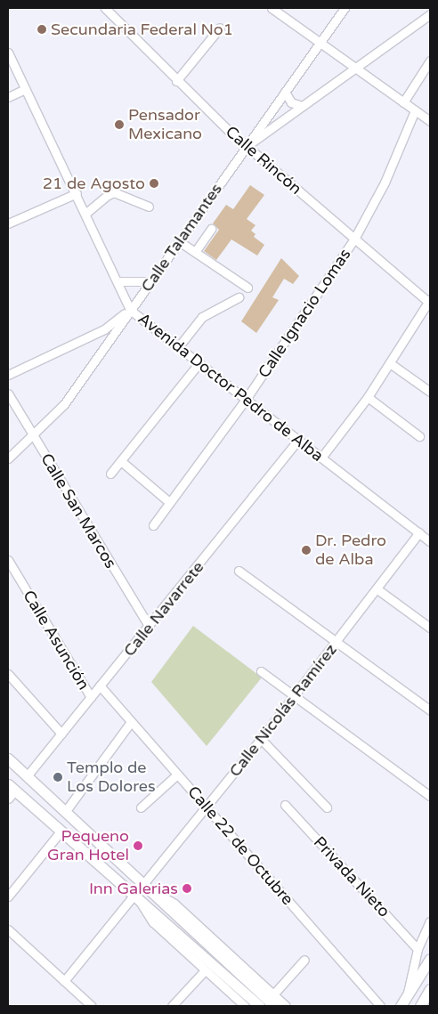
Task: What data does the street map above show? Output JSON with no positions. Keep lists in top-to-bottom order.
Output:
{
  "streets": {
    "street": [
      "Calle Rincón",
      "Calle Talamantes",
      "Calle Ignacio Lomas",
      "Avenida Doctor Pedro de Alba",
      "Calle San Marcos",
      "Calle Navarrete",
      "Calle Asunción",
      "Calle Nicolás Ramírez",
      "Calle 22 de Octubre",
      "Privada Nieto"
    ]
  },
  "crossings": [
    ["Calle Rincón", "Calle Talamantes"],
    ["Calle Rincón", "Calle Ignacio Lomas"],
    ["Calle Talamantes", "Avenida Doctor Pedro de Alba"],
    ["Calle Talamantes", "Calle San Marcos"],
    ["Calle Ignacio Lomas", "Avenida Doctor Pedro de Alba"],
    ["Avenida Doctor Pedro de Alba", "Calle Navarrete"],
    ["Avenida Doctor Pedro de Alba", "Calle Nicolás Ramírez"],
    ["Calle San Marcos", "Calle Navarrete"],
    ["Calle Navarrete", "Calle Asunción"],
    ["Calle Navarrete", "Calle 22 de Octubre"],
    ["Calle Nicolás Ramírez", "Calle 22 de Octubre"]
  ],
  "places": [
    "Secundaria Federal No1",
    "Pensador Mexicano",
    "21 de Agosto",
    "Dr. Pedro de Alba",
    "Templo de Los Dolores",
    "Pequeno Gran Hotel",
    "Inn Galerias"
  ]
}
